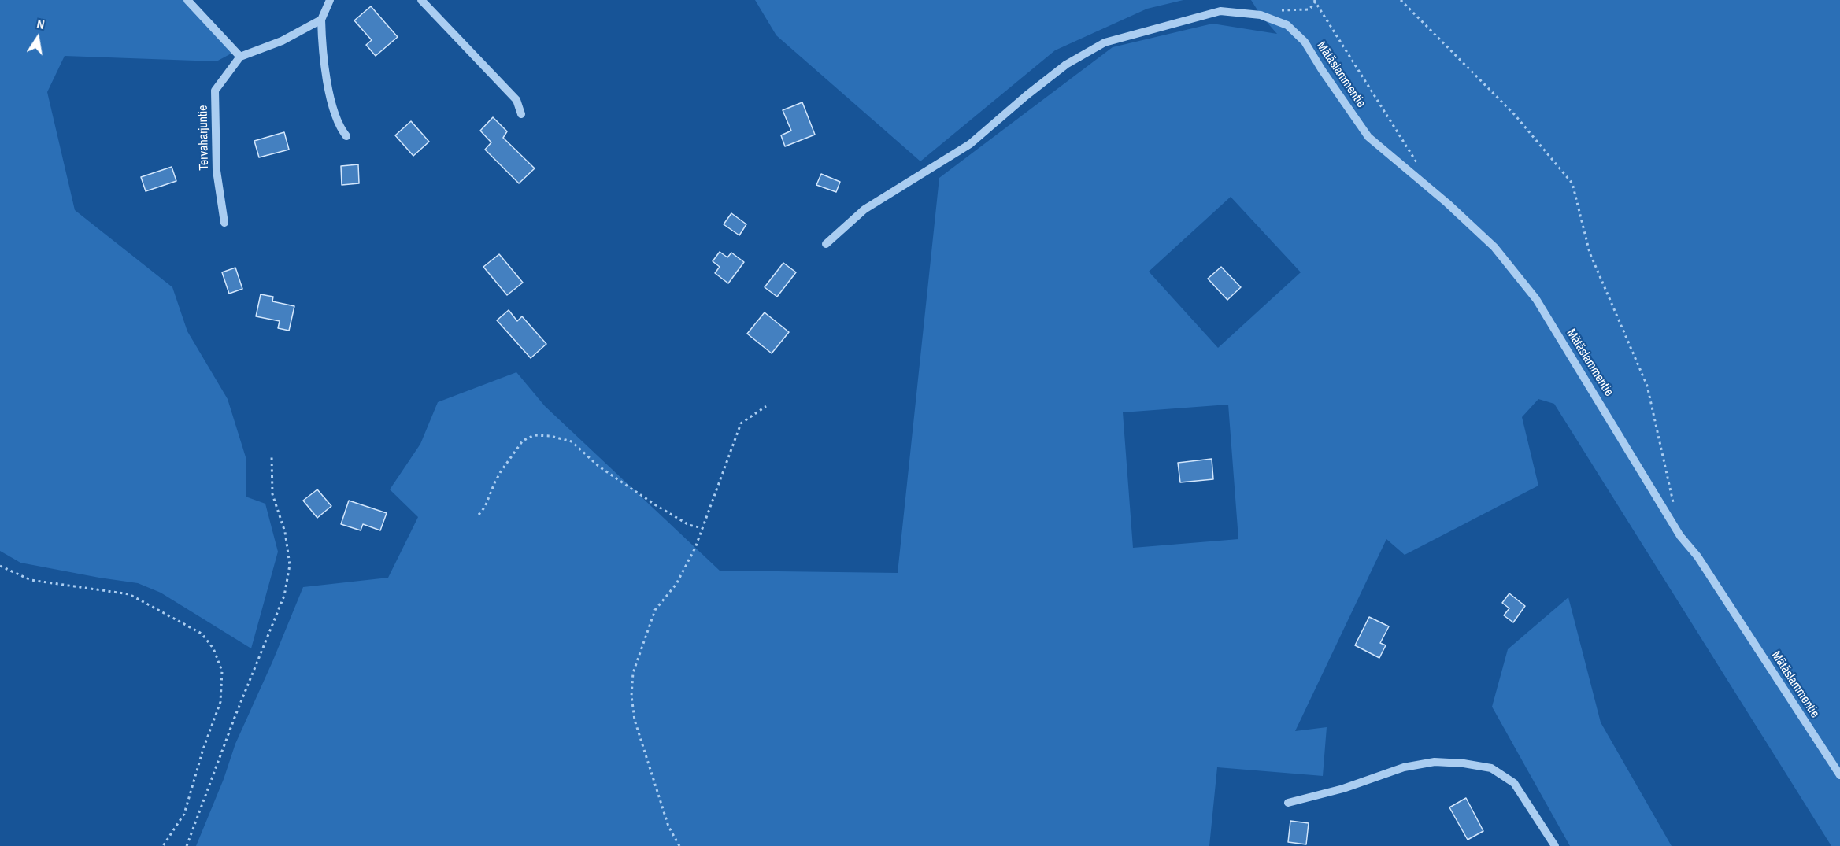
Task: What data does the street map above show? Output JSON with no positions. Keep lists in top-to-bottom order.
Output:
{
  "streets": {
    "street": ["Mätäslammentie", "Tervaharjuntie"]
  },
  "north": "top"
}
